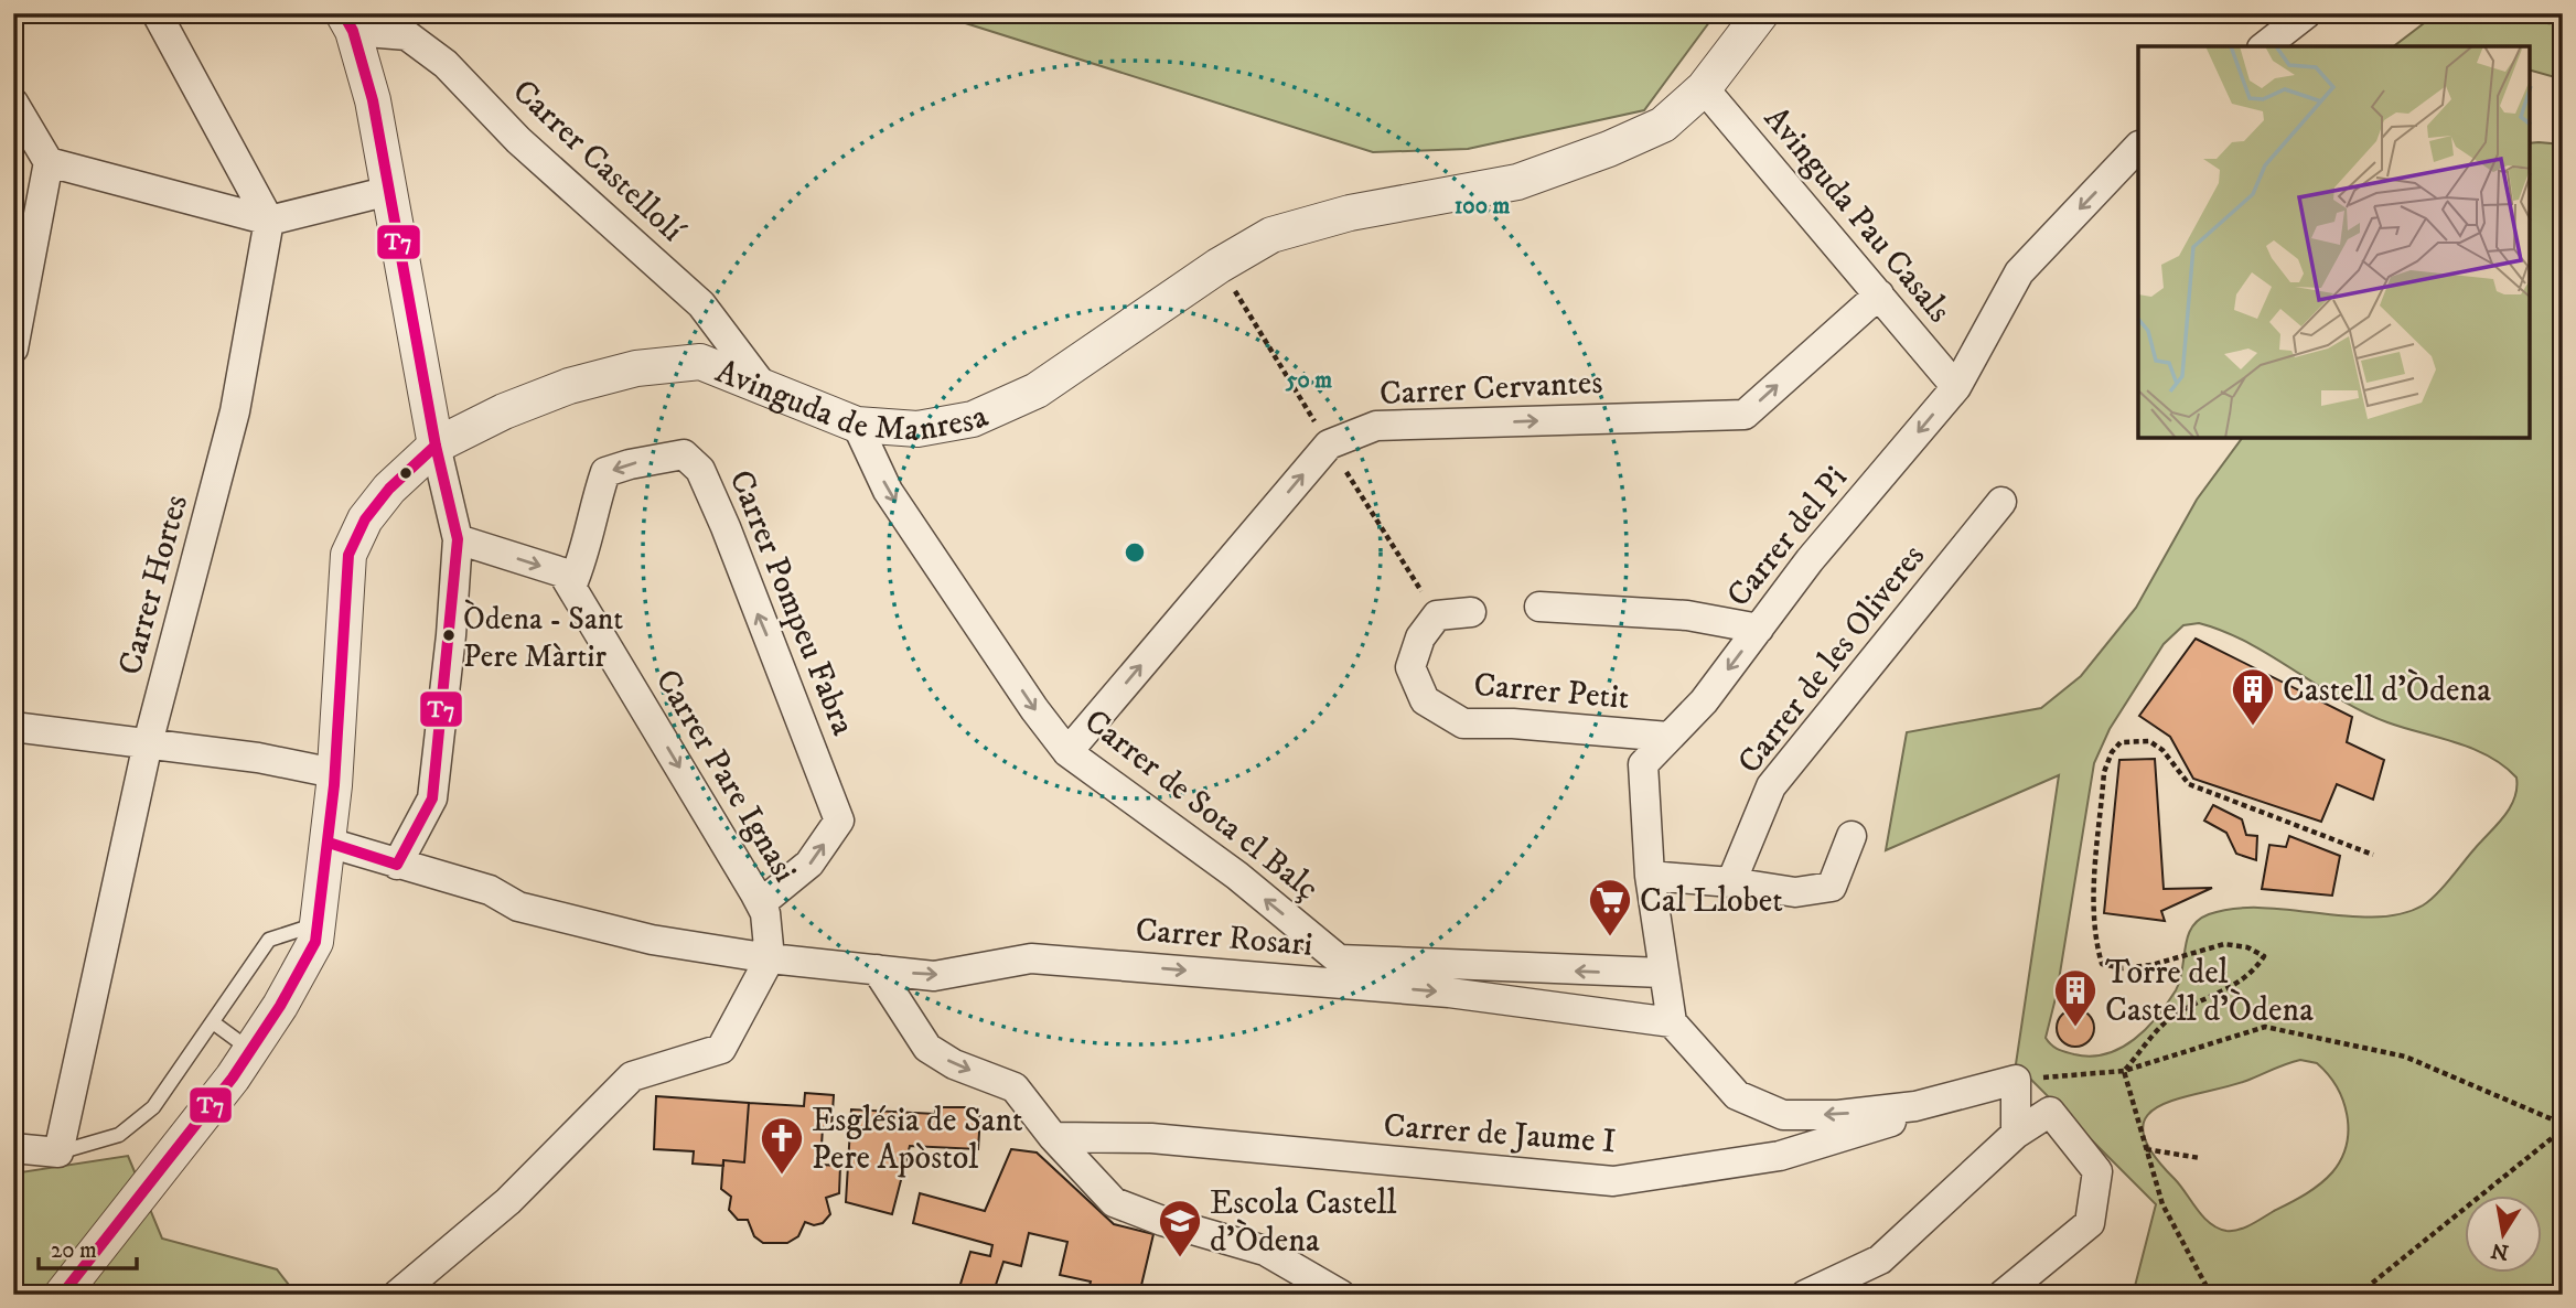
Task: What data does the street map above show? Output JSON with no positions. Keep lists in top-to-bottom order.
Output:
{
  "streets": {
    "street": [
      "Carrer Castellolí",
      "Avinguda Pau Casals",
      "Avinguda de Manresa",
      "Carrer Cervantes",
      "Carrer del Pi",
      "Carrer Hortes",
      "Carrer Pompeu Fabra",
      "Carrer de les Oliveres",
      "Carrer Petit",
      "Carrer Pare Ignasi",
      "Carrer de Sota el Balç",
      "Carrer Rosari",
      "Carrer de Jaume I"
    ]
  },
  "crossings": [
    ["Carrer Castellolí", "Avinguda de Manresa"],
    ["Avinguda Pau Casals", "Avinguda de Manresa"],
    ["Avinguda Pau Casals", "Carrer Cervantes"],
    ["Avinguda Pau Casals", "Carrer del Pi"],
    ["Avinguda de Manresa", "Carrer de Sota el Balç"],
    ["Avinguda de Manresa", "Carrer Rosari"],
    ["Carrer Cervantes", "Carrer de Sota el Balç"],
    ["Carrer del Pi", "Carrer Petit"],
    ["Carrer del Pi", "Carrer de Sota el Balç"],
    ["Carrer del Pi", "Carrer Rosari"],
    ["Carrer Pompeu Fabra", "Carrer Pare Ignasi"],
    ["Carrer Pare Ignasi", "Carrer Rosari"]
  ],
  "one_way": [
    "Carrer Cervantes",
    "Carrer del Pi",
    "Carrer Pare Ignasi",
    "Carrer Rosari"
  ],
  "places": {
    "other": ["Òdena - Sant Pere Màrtir"],
    "building": ["Castell d'Òdena", "Torre del Castell d'Òdena"],
    "supermarket": ["Cal Llobet"],
    "church": ["Església de Sant Pere Apòstol"],
    "school or university": ["Escola Castell d'Òdena"]
  },
  "lines": ["transit line T7"],
  "scale_bar": "20 m",
  "north": "bottom",
  "rings": ["100 m", "50 m"]
}
